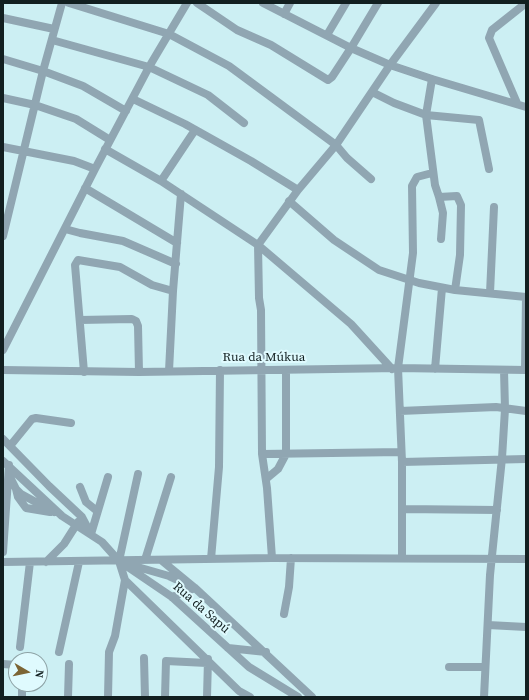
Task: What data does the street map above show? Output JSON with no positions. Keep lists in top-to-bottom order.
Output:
{
  "streets": {
    "street": ["Rua da Múkua", "Rua da Sapú"]
  },
  "north": "right"
}
